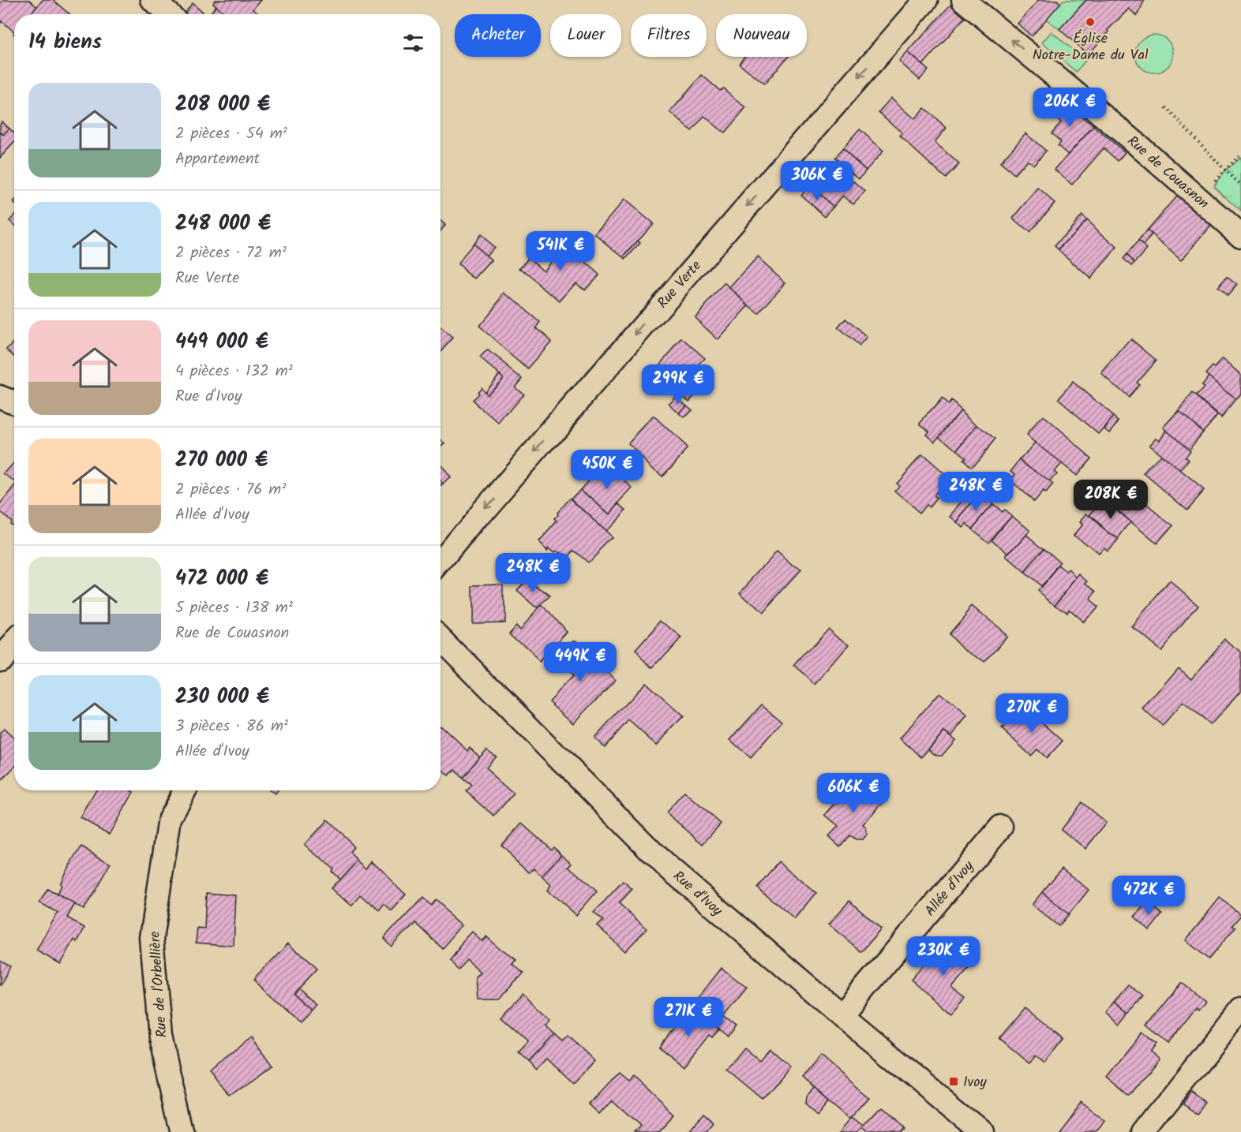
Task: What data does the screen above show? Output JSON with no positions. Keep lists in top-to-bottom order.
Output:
{
  "streets": {
    "street": [
      "Rue de Couasnon",
      "Rue Verte",
      "Allée d'Ivoy",
      "Rue d'Ivoy",
      "Rue de l'Orbellière"
    ]
  },
  "crossings": [
    ["Allée d'Ivoy", "Rue d'Ivoy"]
  ],
  "one_way": ["Rue de Couasnon", "Rue Verte"],
  "places": {
    "other": ["Église Notre-Dame du Val"],
    "transit": ["Ivoy"]
  },
  "page": {
    "chip": [
      "Acheter",
      "Louer",
      "Filtres",
      "Nouveau"
    ],
    "heading": "14 biens",
    "list": [
      {
        "name": "208 000 €",
        "note": "2 pièces · 54 m² · Appartement"
      },
      {
        "name": "248 000 €",
        "note": "2 pièces · 72 m² · Rue Verte"
      },
      {
        "name": "449 000 €",
        "note": "4 pièces · 132 m² · Rue d'Ivoy"
      },
      {
        "name": "270 000 €",
        "note": "2 pièces · 76 m² · Allée d'Ivoy"
      },
      {
        "name": "472 000 €",
        "note": "5 pièces · 138 m² · Rue de Couasnon"
      },
      {
        "name": "230 000 €",
        "note": "3 pièces · 86 m² · Allée d'Ivoy"
      }
    ],
    "price": [
      "206K €",
      "306K €",
      "541K €",
      "299K €",
      "450K €",
      "248K €",
      "208K €",
      "248K €",
      "449K €",
      "270K €",
      "606K €",
      "472K €",
      "230K €",
      "271K €"
    ]
  }
}
